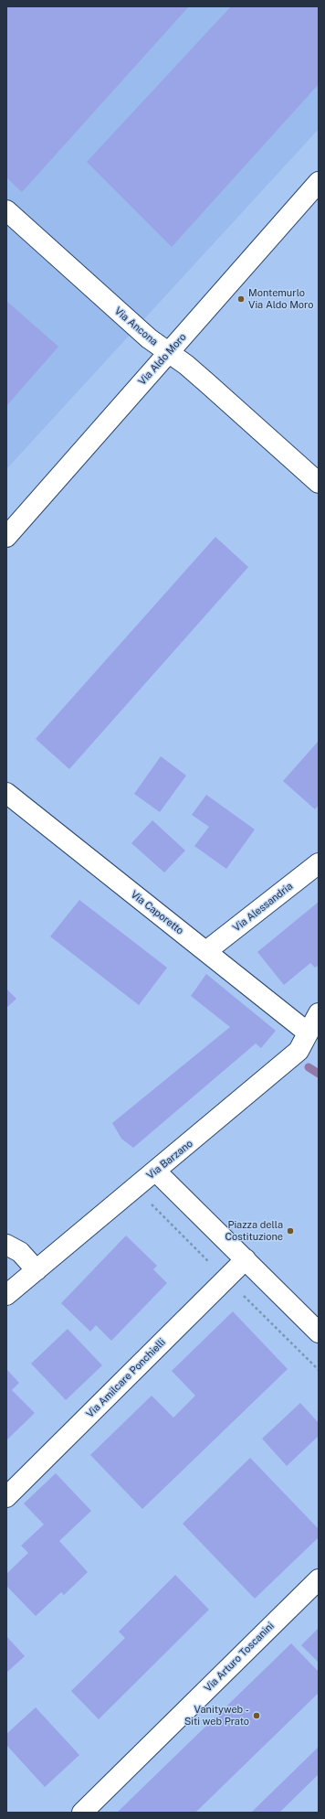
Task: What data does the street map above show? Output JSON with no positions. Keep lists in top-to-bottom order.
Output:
{
  "streets": {
    "street": [
      "Via Ancona",
      "Via Aldo Moro",
      "Via Alessandria",
      "Via Caporetto",
      "Via Barzano",
      "Via Amilcare Ponchielli",
      "Via Arturo Toscanini"
    ]
  },
  "crossings": [
    ["Via Ancona", "Via Aldo Moro"],
    ["Via Alessandria", "Via Caporetto"],
    ["Via Caporetto", "Via Barzano"]
  ],
  "places": ["Montemurlo Via Aldo Moro", "Piazza della Costituzione", "Vanityweb - Siti web Prato"]
}
